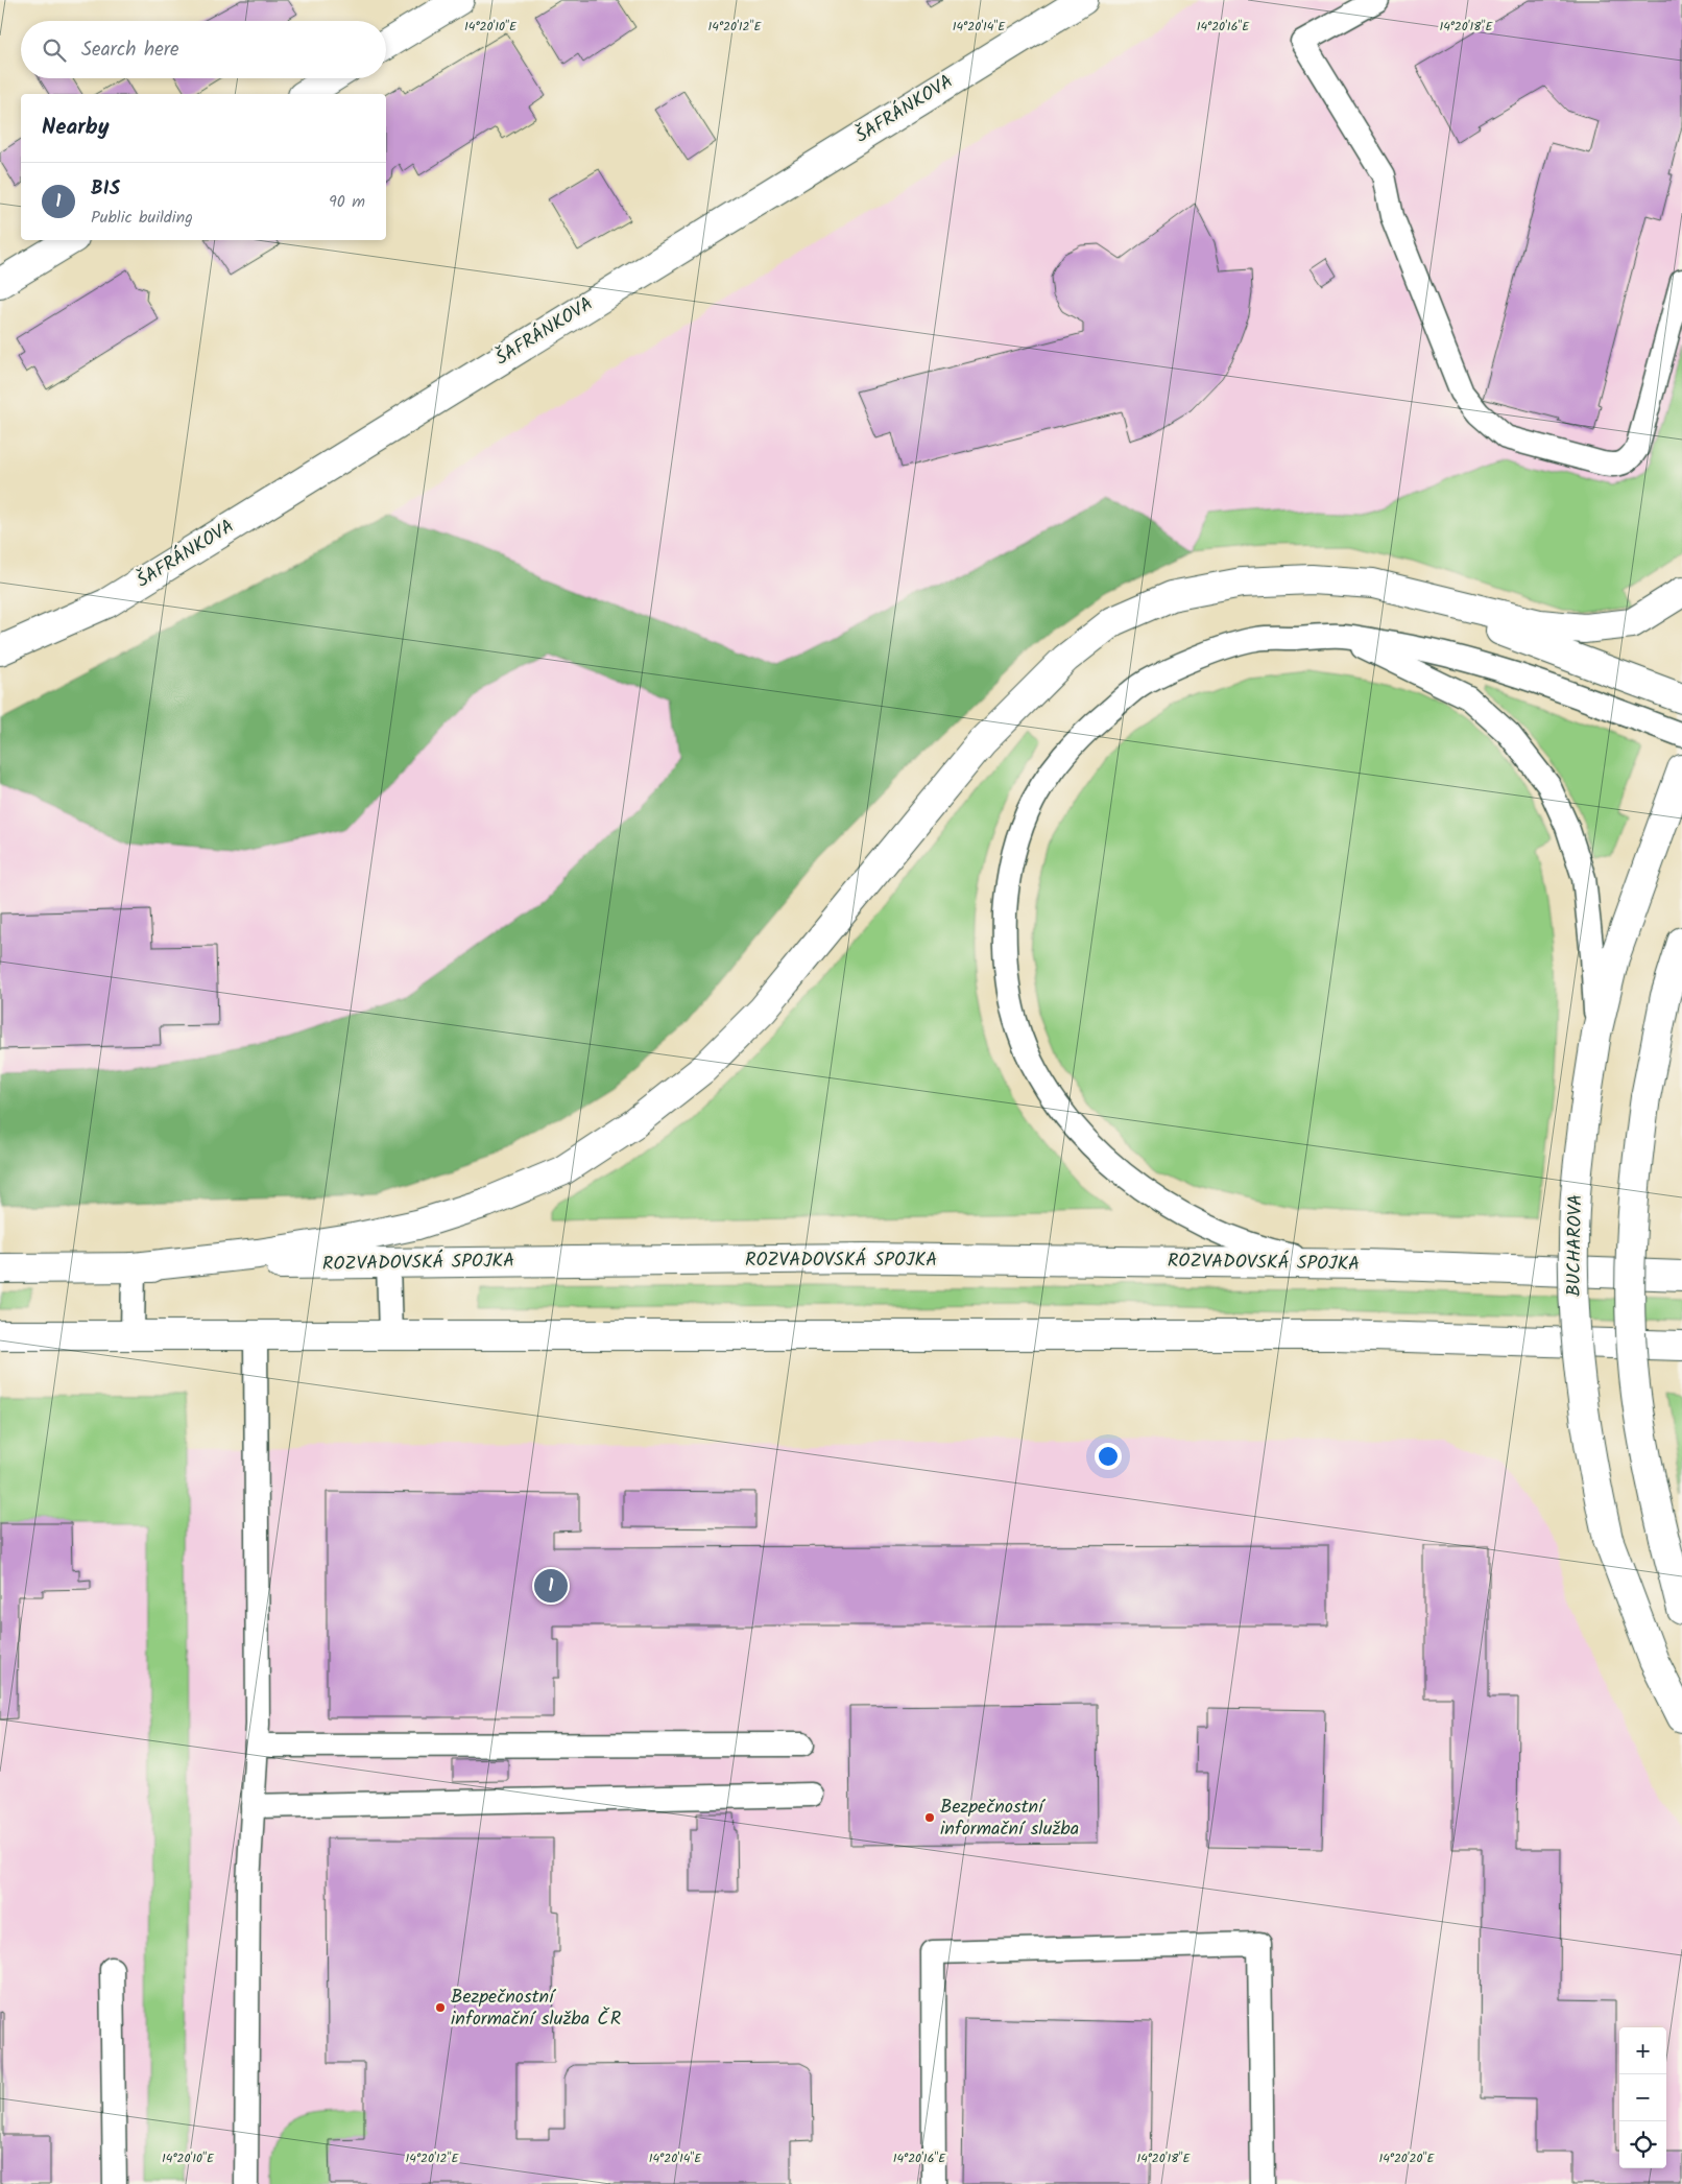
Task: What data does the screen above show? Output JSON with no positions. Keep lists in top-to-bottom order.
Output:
{
  "streets": {
    "main road": ["ŠAFRÁNKOVA", "BUCHAROVA", "ROZVADOVSKÁ SPOJKA"]
  },
  "places": ["Bezpečnostní informační služba", "Bezpečnostní informační služba ČR"],
  "page": {
    "search": "Search here",
    "heading": "Nearby",
    "list": [
      {
        "mark": "1",
        "name": "BIS",
        "note": "Public building",
        "value": "90 m"
      }
    ],
    "pins": "1",
    "map_buttons": ["+", "−"]
  },
  "coordinates": [
    "14°20'10\"E",
    "14°20'12\"E",
    "14°20'14\"E",
    "14°20'16\"E",
    "14°20'18\"E",
    "14°20'20\"E"
  ]
}
